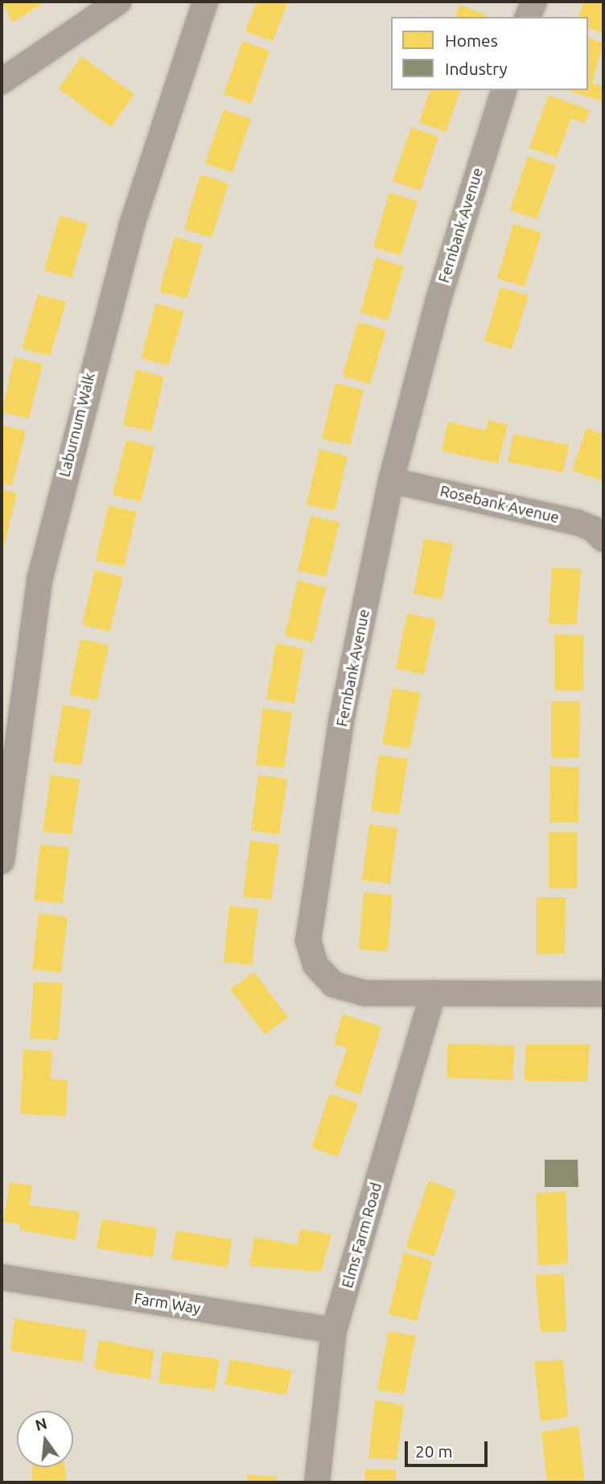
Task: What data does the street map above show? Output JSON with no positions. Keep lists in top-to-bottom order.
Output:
{
  "streets": {
    "street": [
      "Fernbank Avenue",
      "Laburnum Walk",
      "Rosebank Avenue",
      "Elms Farm Road",
      "Farm Way"
    ]
  },
  "crossings": [
    ["Fernbank Avenue", "Rosebank Avenue"],
    ["Fernbank Avenue", "Elms Farm Road"],
    ["Elms Farm Road", "Farm Way"]
  ],
  "legend": ["Homes", "Industry"],
  "scale_bar": "20 m",
  "north": "top"
}
